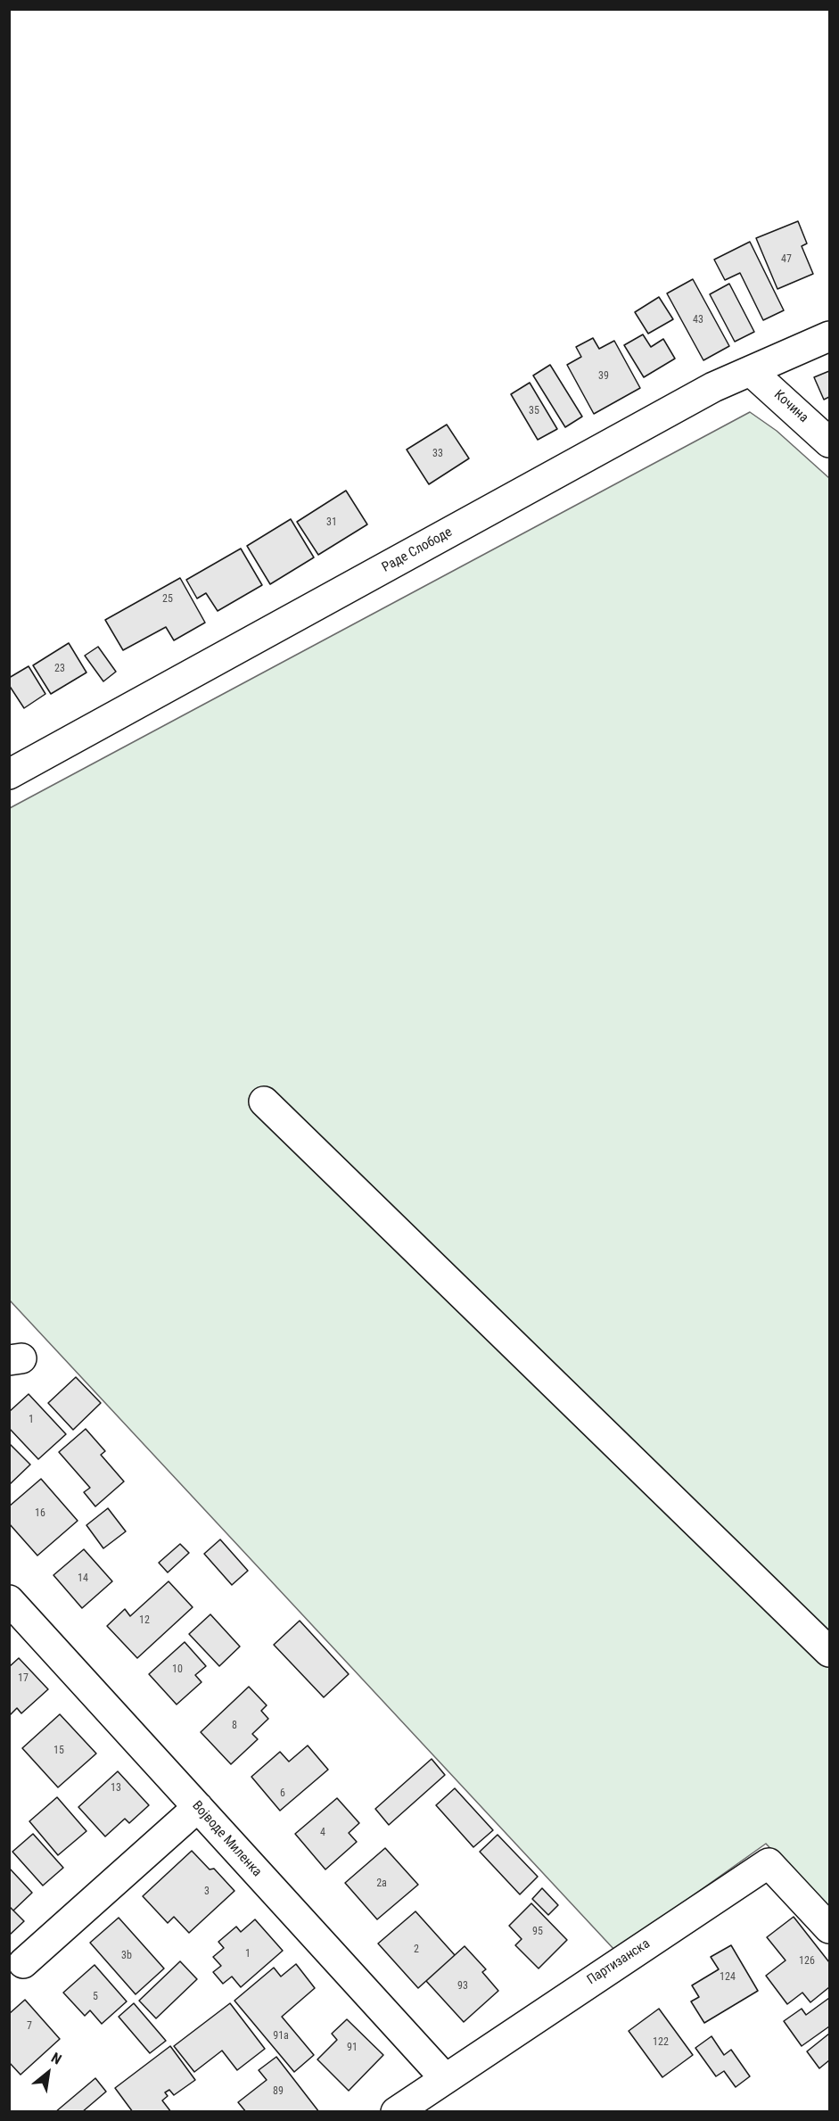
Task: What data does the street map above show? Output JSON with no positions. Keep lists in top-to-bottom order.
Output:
{
  "streets": {
    "street": [
      "Кочина",
      "Раде Слободе",
      "Војводе Миленка",
      "Партизанска"
    ]
  },
  "crossings": [
    ["Кочина", "Раде Слободе"],
    ["Војводе Миленка", "Партизанска"]
  ],
  "house_numbers": [
    "47",
    "43",
    "39",
    "35",
    "33",
    "31",
    "25",
    "23",
    "1",
    "16",
    "14",
    "12",
    "10",
    "17",
    "8",
    "15",
    "13",
    "6",
    "4",
    "2a",
    "3",
    "95",
    "2",
    "1",
    "3b",
    "126",
    "124",
    "93",
    "5",
    "7",
    "91a",
    "122",
    "91",
    "89"
  ],
  "north": "top right"
}
